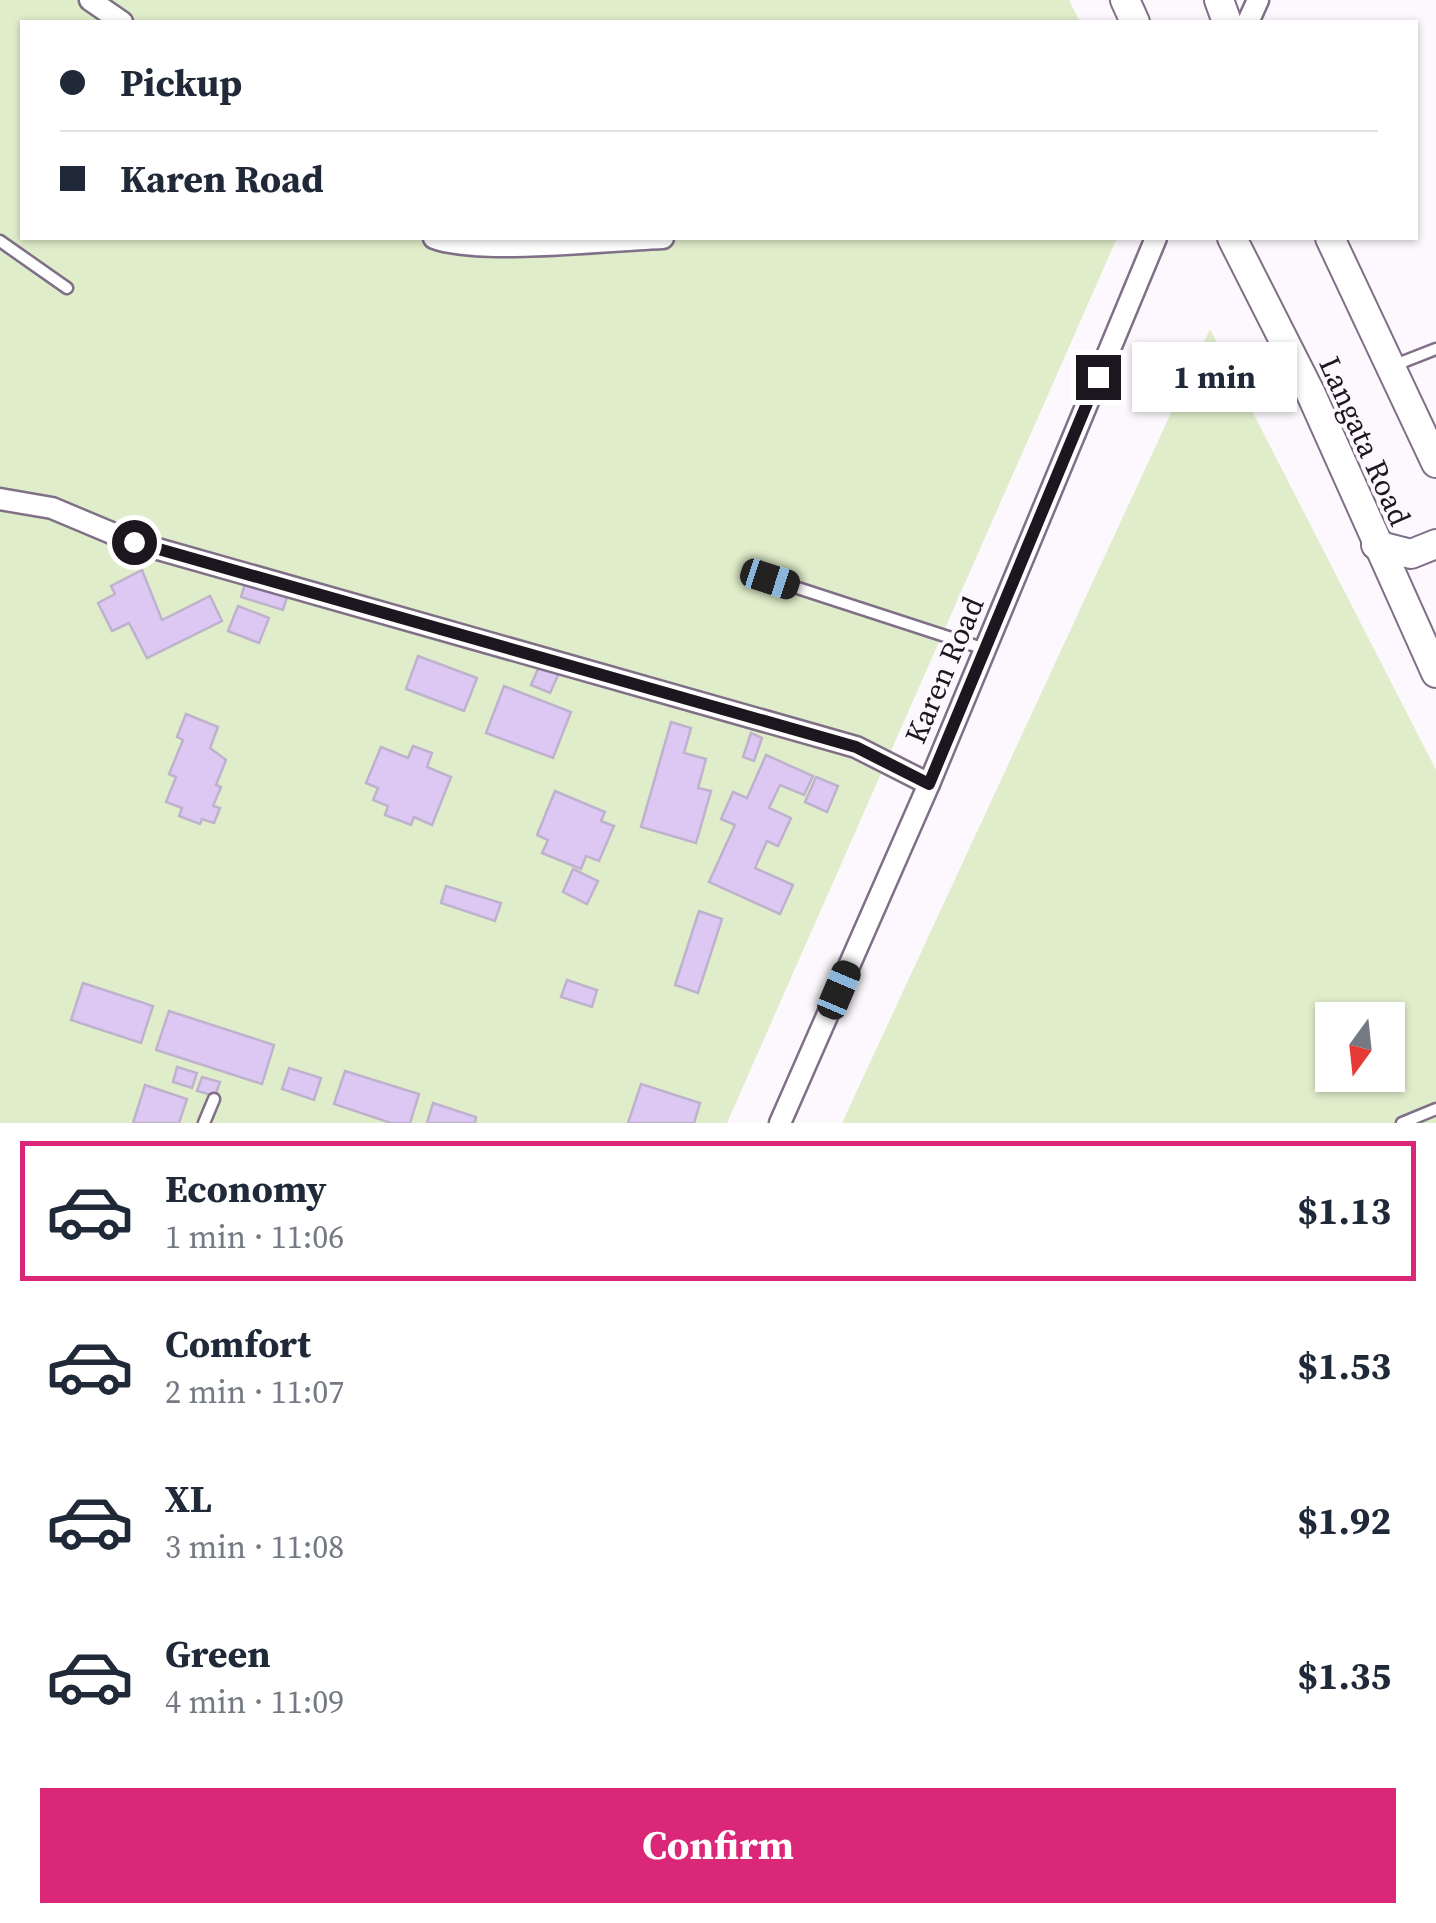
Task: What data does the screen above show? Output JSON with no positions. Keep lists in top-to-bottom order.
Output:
{
  "streets": {
    "main road": ["Langata Road"],
    "street": ["Karen Road"]
  },
  "north": "bottom",
  "page": {
    "banner": ["Pickup", "Karen Road"],
    "bubble": "1 min",
    "list": [
      {
        "name": "Economy",
        "note": "1 min · 11:06",
        "value": "$1.13"
      },
      {
        "name": "Comfort",
        "note": "2 min · 11:07",
        "value": "$1.53"
      },
      {
        "name": "XL",
        "note": "3 min · 11:08",
        "value": "$1.92"
      },
      {
        "name": "Green",
        "note": "4 min · 11:09",
        "value": "$1.35"
      }
    ],
    "buttons": "Confirm"
  }
}
